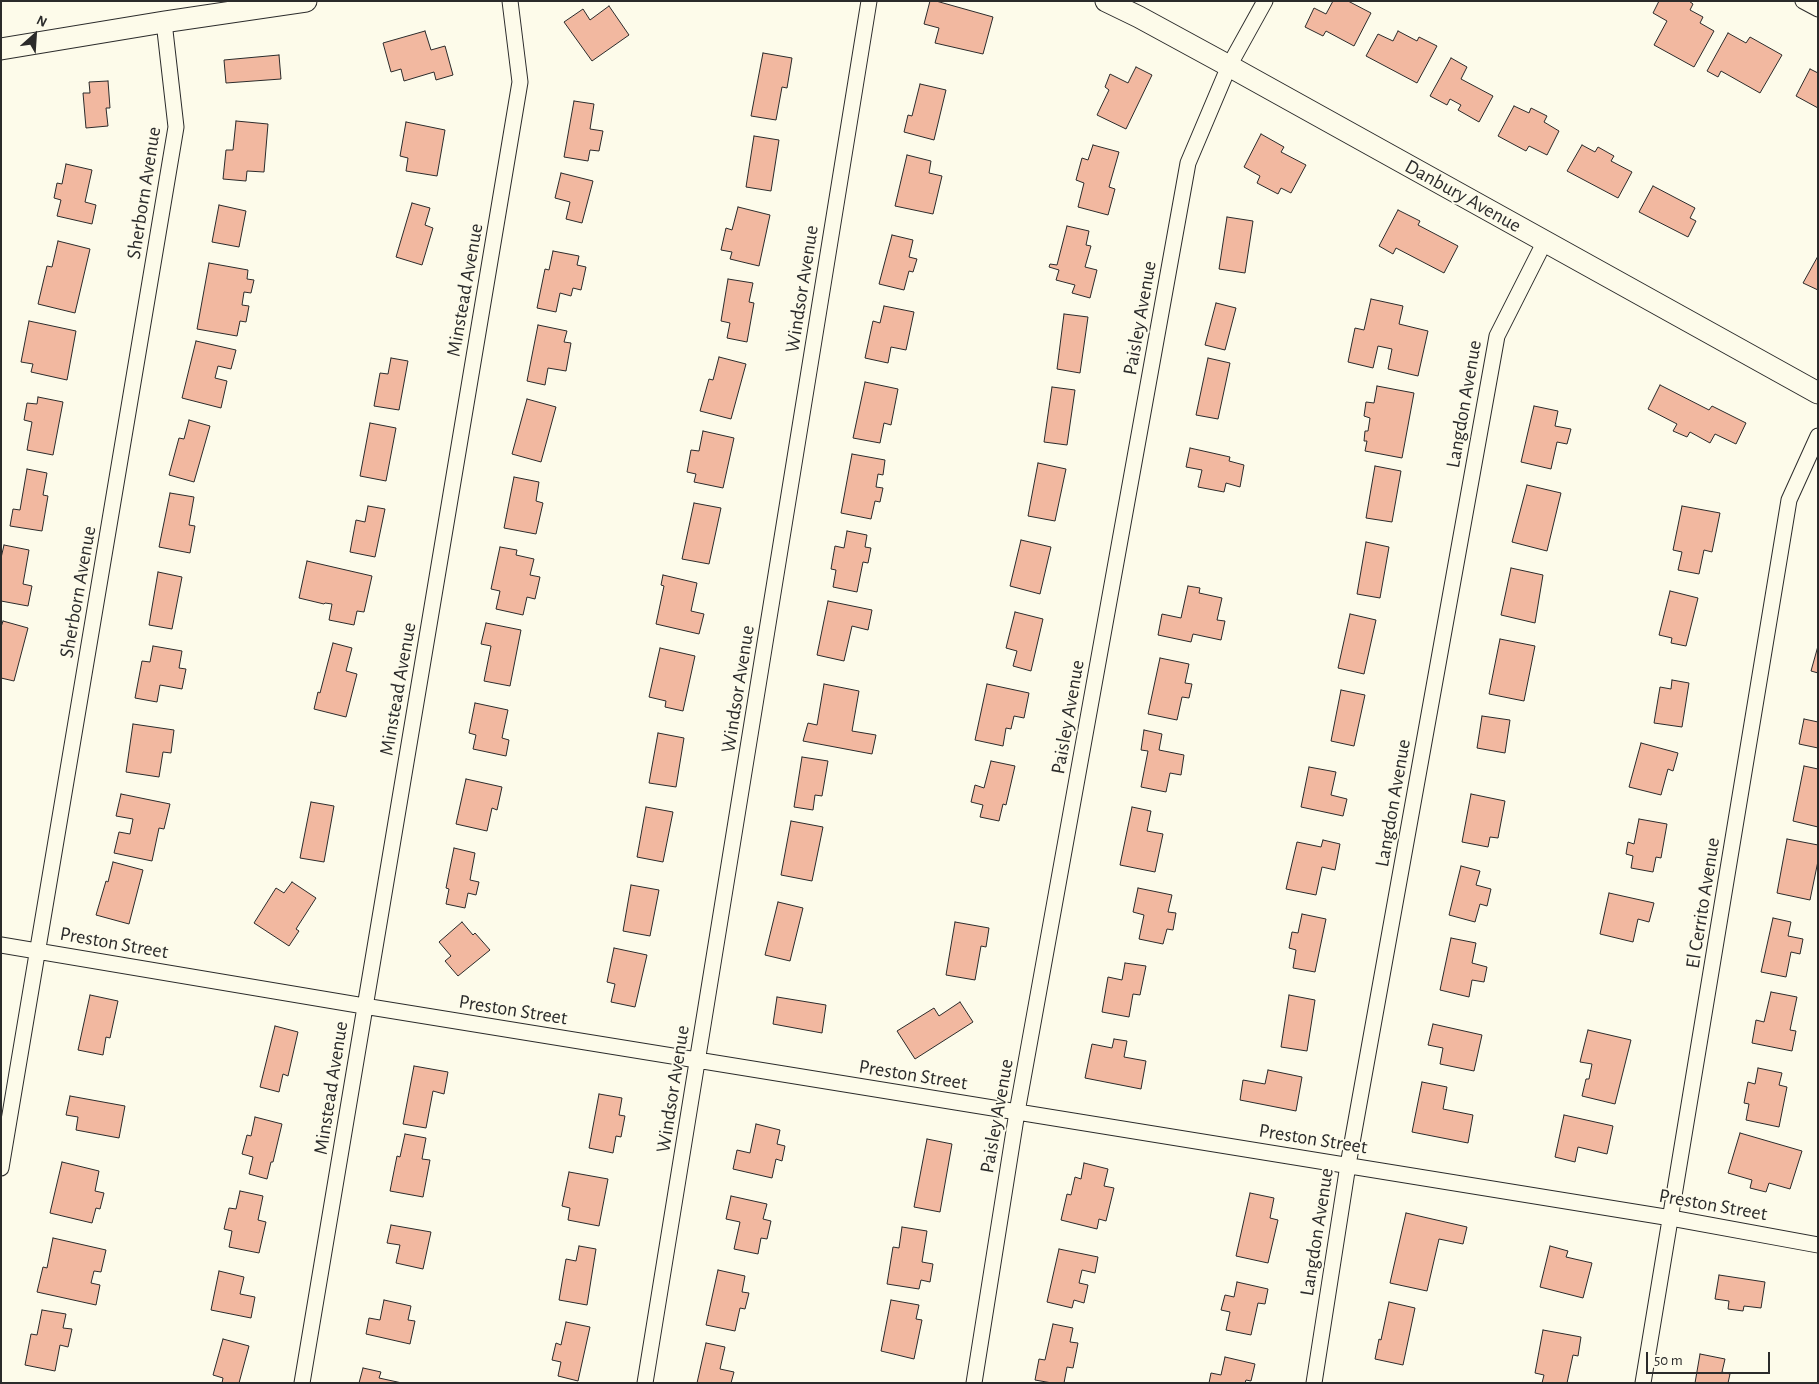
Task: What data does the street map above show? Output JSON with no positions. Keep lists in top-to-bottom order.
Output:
{
  "streets": {
    "street": [
      "Sherborn Avenue",
      "Danbury Avenue",
      "Windsor Avenue",
      "Minstead Avenue",
      "Paisley Avenue",
      "Langdon Avenue",
      "El Cerrito Avenue",
      "Preston Street"
    ]
  },
  "crossings": [
    ["Sherborn Avenue", "Preston Street"],
    ["Danbury Avenue", "Paisley Avenue"],
    ["Danbury Avenue", "Langdon Avenue"],
    ["Windsor Avenue", "Preston Street"],
    ["Minstead Avenue", "Preston Street"],
    ["Paisley Avenue", "Preston Street"],
    ["Langdon Avenue", "Preston Street"],
    ["El Cerrito Avenue", "Preston Street"]
  ],
  "scale_bar": "50 m",
  "north": "top right"
}
